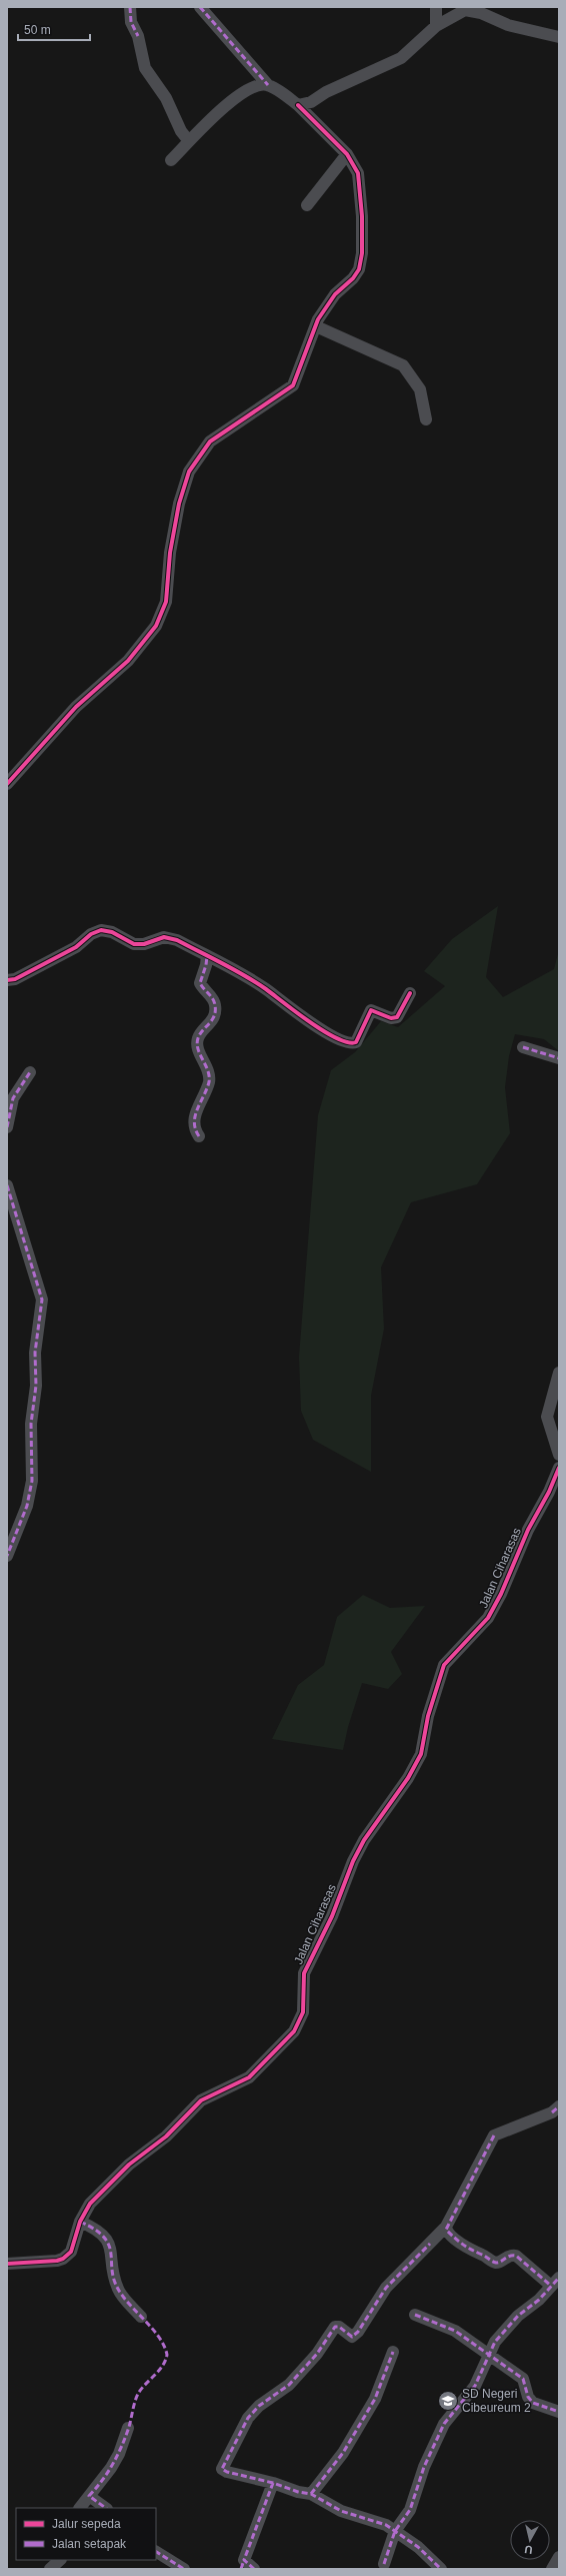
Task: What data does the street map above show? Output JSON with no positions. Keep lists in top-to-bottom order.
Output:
{
  "streets": {
    "street": ["Jalan Ciharasas"]
  },
  "places": {
    "school or university": ["SD Negeri Cibeureum 2"]
  },
  "legend": ["Jalur sepeda", "Jalan setapak"],
  "scale_bar": "50 m",
  "north": "bottom"
}
